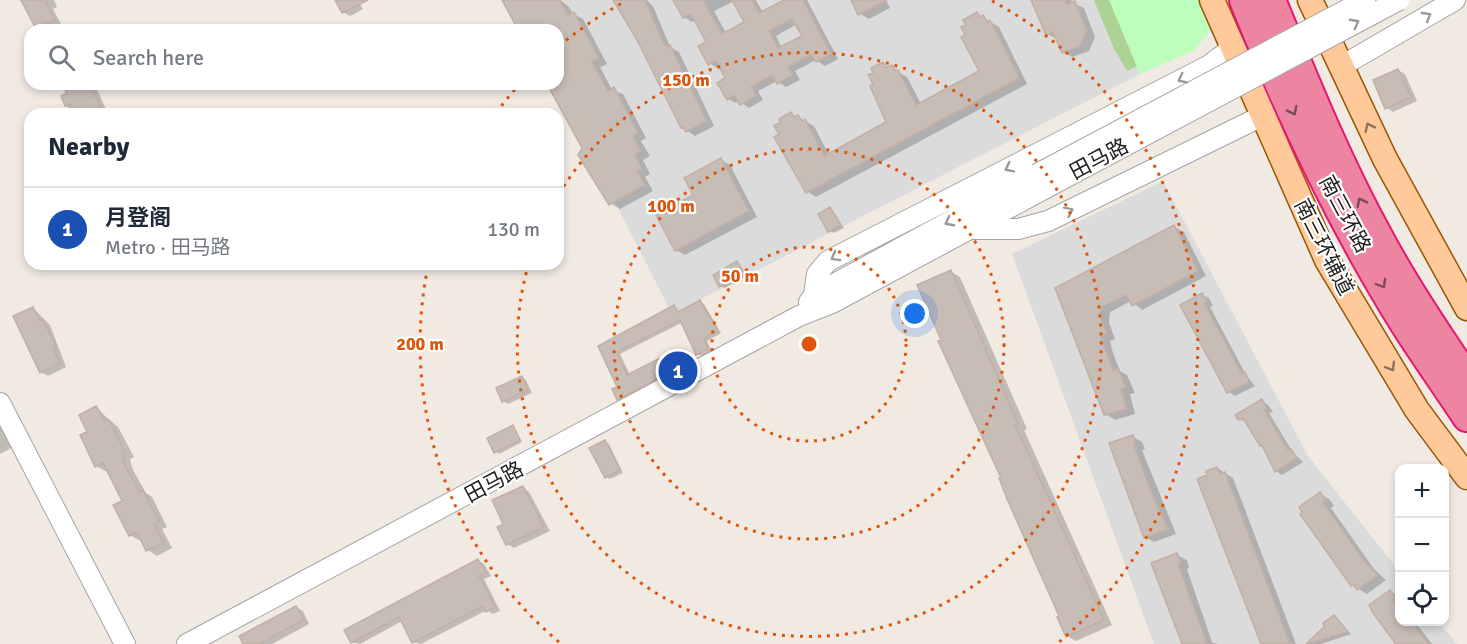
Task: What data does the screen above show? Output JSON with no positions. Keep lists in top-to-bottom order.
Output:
{
  "streets": {
    "highway": ["南三环路"],
    "main road": ["南三环辅道"],
    "street": ["田马路"]
  },
  "page": {
    "search": "Search here",
    "heading": "Nearby",
    "list": [
      {
        "mark": "1",
        "name": "月登阁",
        "note": "Metro · 田马路",
        "value": "130 m"
      }
    ],
    "pins": "1",
    "map_buttons": ["+", "−"]
  },
  "rings": [
    "150 m",
    "100 m",
    "50 m",
    "200 m"
  ]
}
